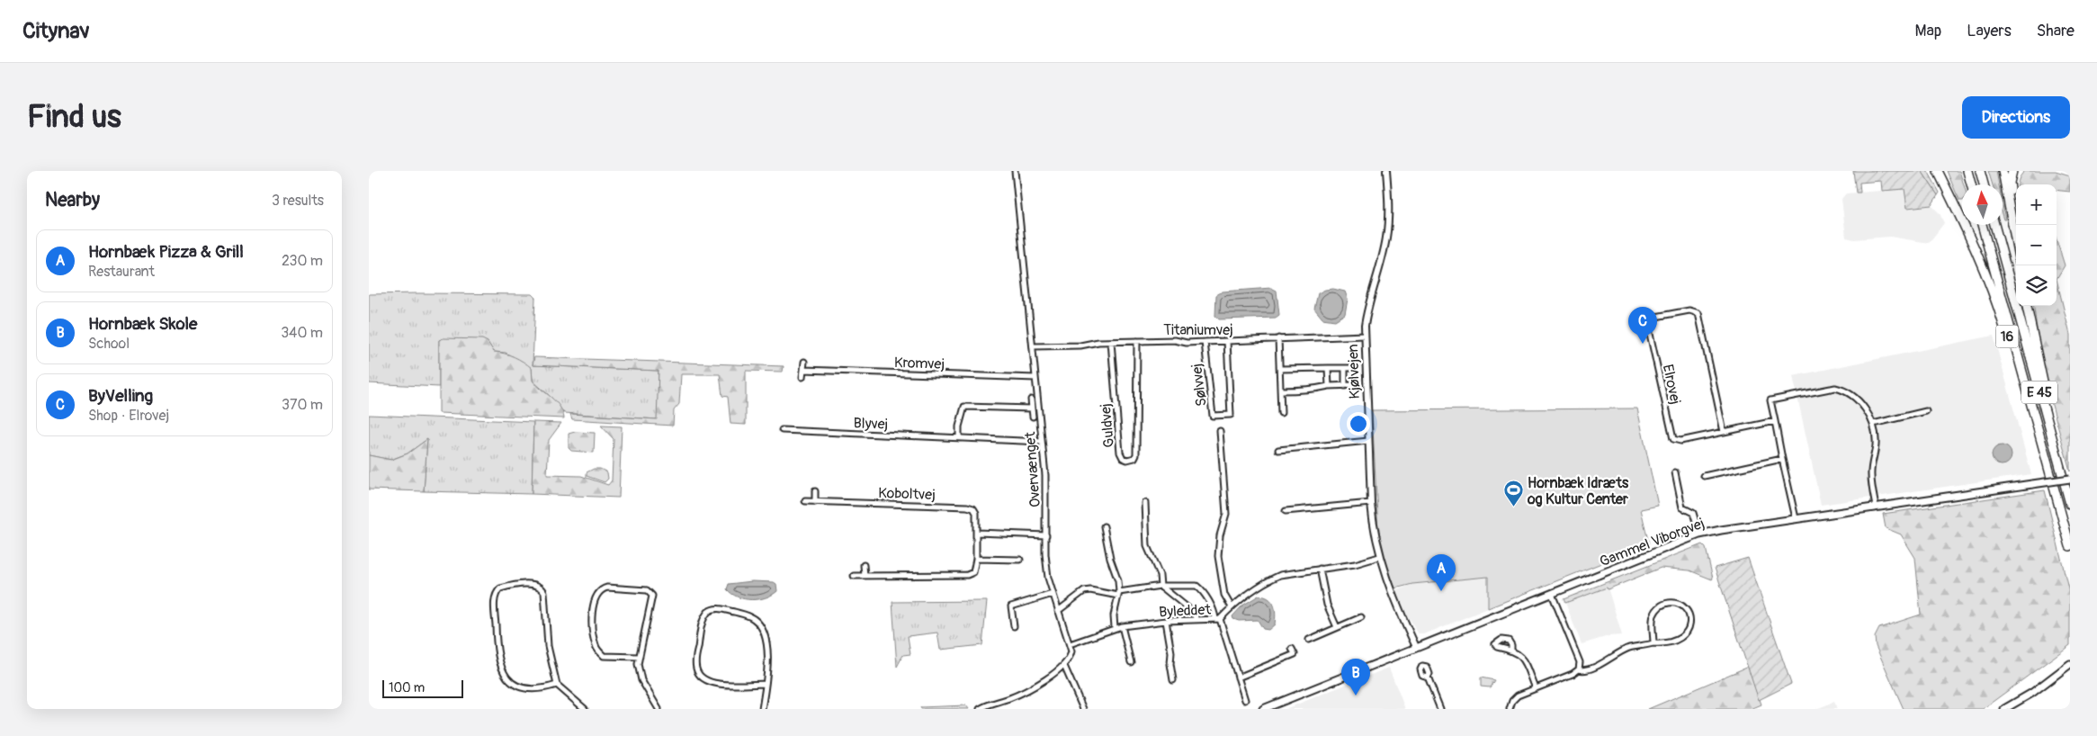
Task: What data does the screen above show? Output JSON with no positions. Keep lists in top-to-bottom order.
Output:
{
  "streets": {
    "highway": ["16", "E 45"],
    "main road": ["Gammel Viborgvej"],
    "street": [
      "Titaniumvej",
      "Kromvej",
      "Kjølvejen",
      "Elrovej",
      "Sølvvej",
      "Blyvej",
      "Guldvej",
      "Overvænget",
      "Koboltvej",
      "Byleddet"
    ]
  },
  "crossings": [
    ["Titaniumvej", "Kjølvejen"],
    ["Titaniumvej", "Sølvvej"],
    ["Titaniumvej", "Guldvej"],
    ["Titaniumvej", "Overvænget"],
    ["16", "E 45"],
    ["Kromvej", "Overvænget"],
    ["Kjølvejen", "Gammel Viborgvej"],
    ["Blyvej", "Overvænget"],
    ["Overvænget", "Byleddet"]
  ],
  "places": {
    "sports": ["Hornbæk Idræts og Kultur Center"]
  },
  "scale_bar": "100 m",
  "north": "top",
  "page": {
    "header": "Citynav",
    "nav": ["Map", "Layers", "Share"],
    "buttons": "Directions",
    "title": "Find us",
    "heading": ["Nearby", "3 results"],
    "map_buttons": ["+", "−"],
    "list": [
      {
        "mark": "A",
        "name": "Hornbæk Pizza & Grill",
        "note": "Restaurant",
        "value": "230 m"
      },
      {
        "mark": "B",
        "name": "Hornbæk Skole",
        "note": "School",
        "value": "340 m"
      },
      {
        "mark": "C",
        "name": "ByVelling",
        "note": "Shop · Elrovej",
        "value": "370 m"
      }
    ],
    "pins": ["C", "A", "B"],
    "scale": "100 m"
  }
}
